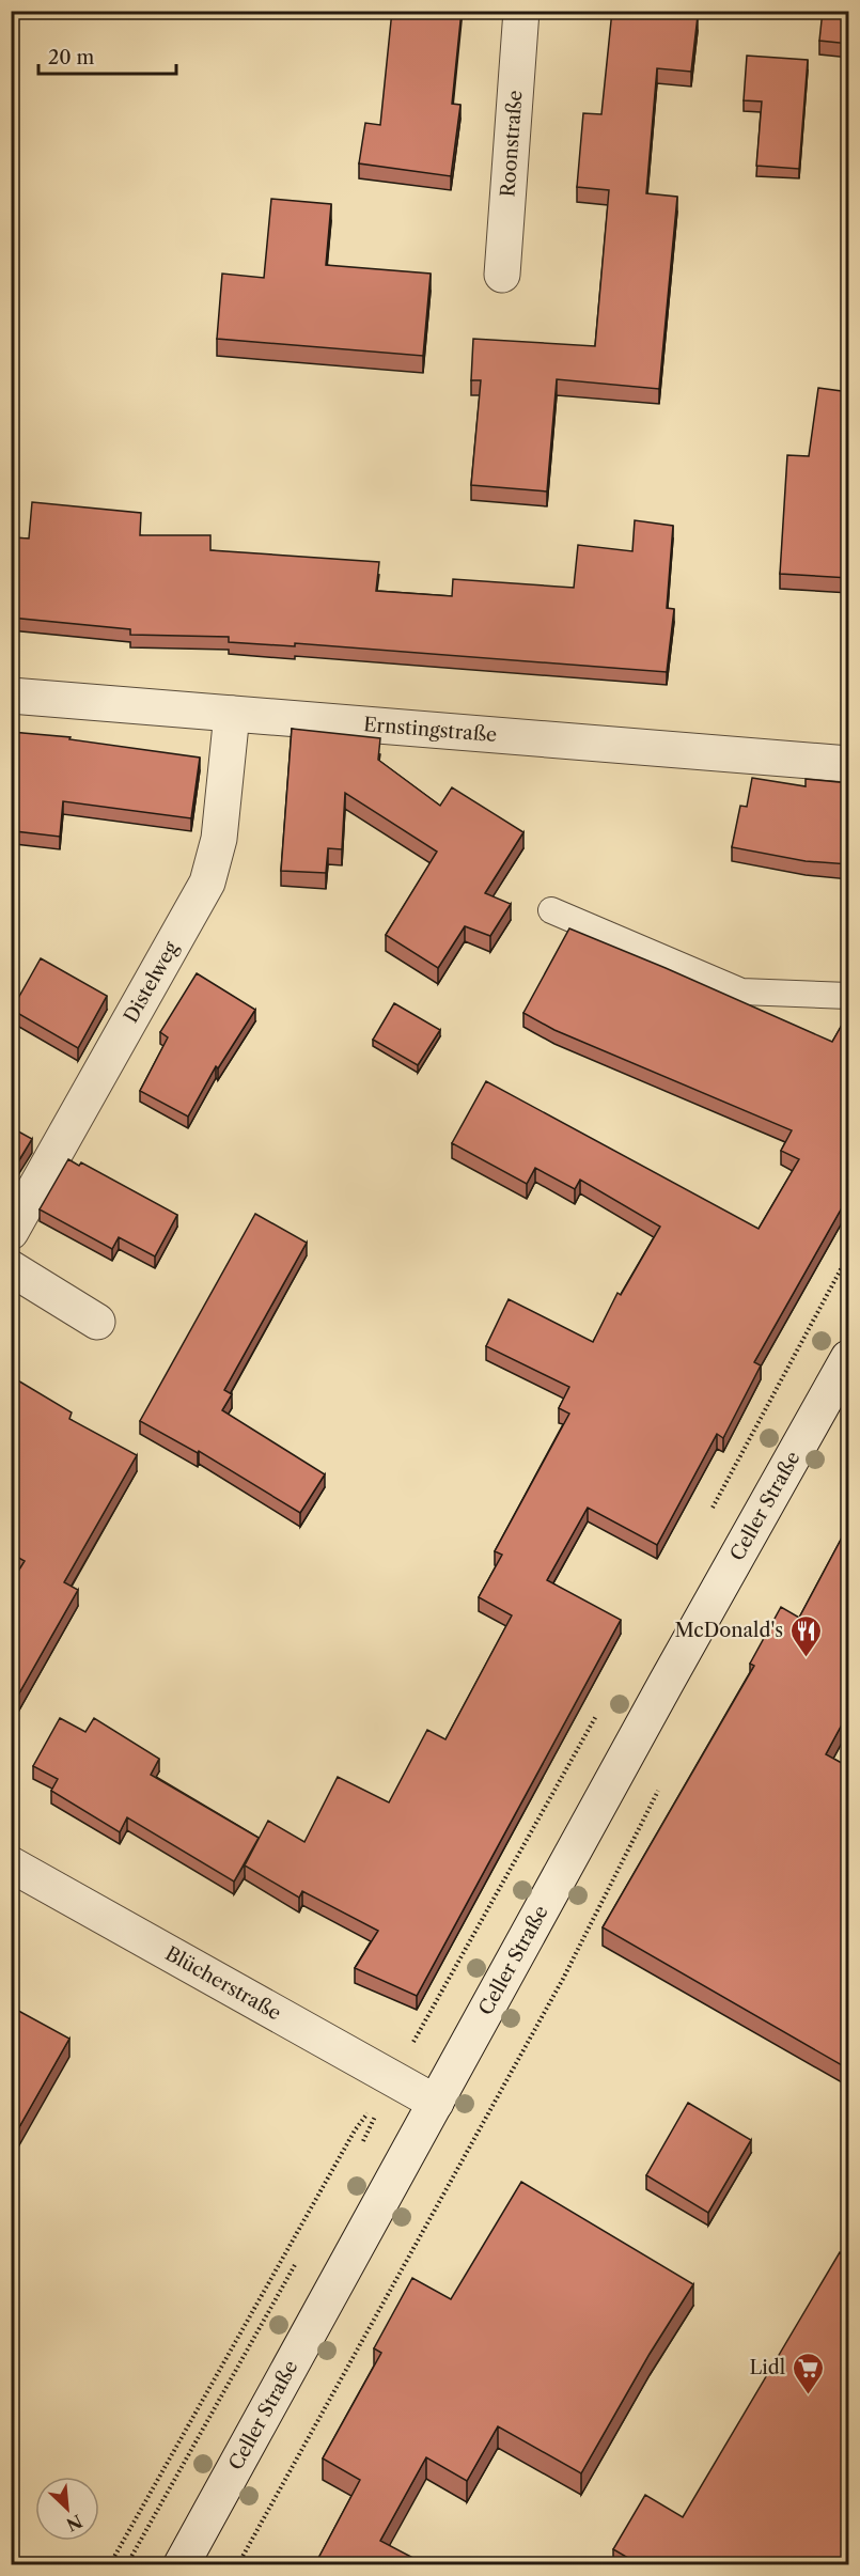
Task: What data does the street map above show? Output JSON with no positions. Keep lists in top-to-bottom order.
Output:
{
  "streets": {
    "street": [
      "Roonstraße",
      "Ernstingstraße",
      "Distelweg",
      "Celler Straße",
      "Blücherstraße"
    ]
  },
  "crossings": [
    ["Ernstingstraße", "Distelweg"],
    ["Celler Straße", "Blücherstraße"]
  ],
  "places": {
    "restaurant": ["McDonald's"],
    "supermarket": ["Lidl"]
  },
  "scale_bar": "20 m",
  "north": "bottom right"
}
